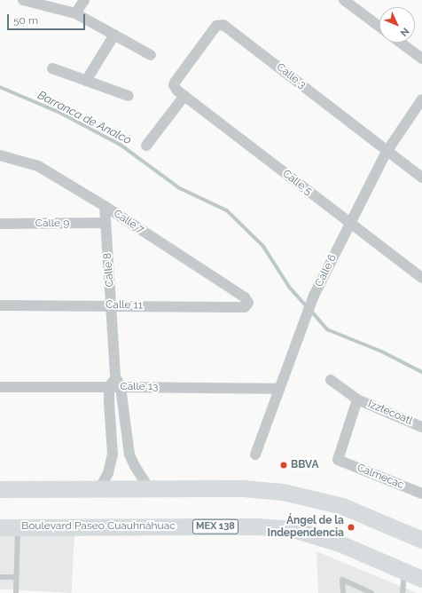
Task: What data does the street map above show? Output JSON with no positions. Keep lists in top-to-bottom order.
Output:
{
  "streets": {
    "main road": ["Boulevard Paseo Cuauhnáhuac", "MEX 138"],
    "street": [
      "Calle 3",
      "Calle 5",
      "Calle 7",
      "Calle 9",
      "Calle 8",
      "Calle 6",
      "Calle 11",
      "Calle 13",
      "Izztecoatl",
      "Calmecac"
    ]
  },
  "crossings": [
    ["Calle 3", "Calle 5"],
    ["Calle 3", "Calle 6"],
    ["Calle 5", "Calle 6"],
    ["Calle 7", "Calle 8"],
    ["Calle 7", "Calle 11"],
    ["Calle 9", "Calle 8"],
    ["Calle 8", "Calle 11"],
    ["Calle 8", "Calle 13"],
    ["Calle 6", "Calle 13"],
    ["Izztecoatl", "Calmecac"]
  ],
  "water": ["Barranca de Analco"],
  "places": ["BBVA", "Ángel de la Independencia"],
  "scale_bar": "50 m",
  "north": "bottom right"
}
